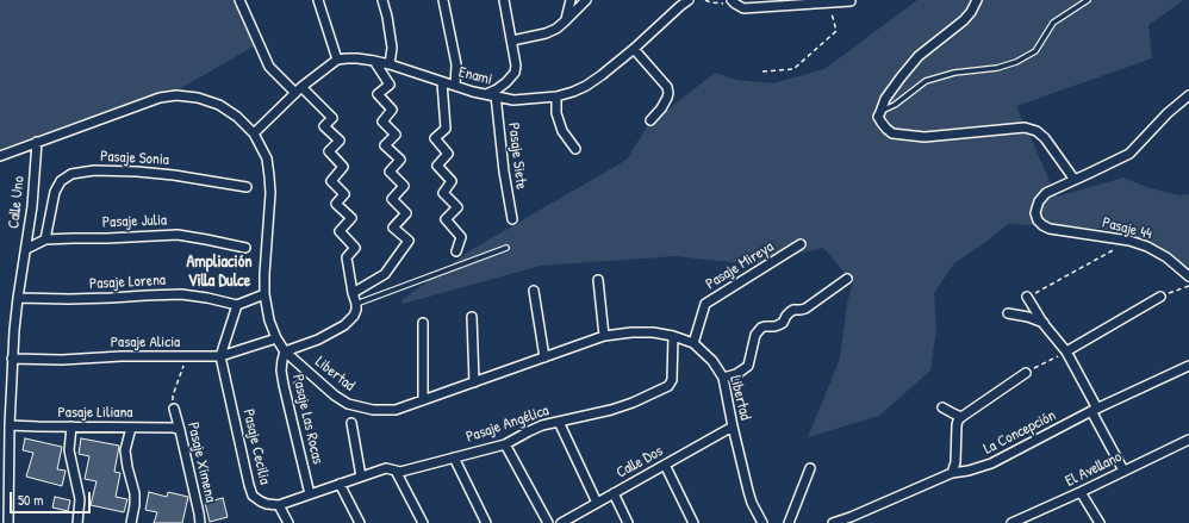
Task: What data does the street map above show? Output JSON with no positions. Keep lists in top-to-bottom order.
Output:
{
  "streets": {
    "street": [
      "Enami",
      "Pasaje Siete",
      "Pasaje Sonia",
      "Calle Uno",
      "Pasaje Julia",
      "Pasaje 44",
      "Pasaje Mireya",
      "Pasaje Lorena",
      "Pasaje Alicia",
      "Libertad",
      "Pasaje Liliana",
      "Pasaje Las Rocas",
      "Pasaje Angélica",
      "La Concepción",
      "Pasaje Cecilia",
      "Pasaje Ximena",
      "Calle Dos",
      "El Avellano"
    ]
  },
  "crossings": [
    ["Enami", "Pasaje Siete"],
    ["Pasaje Sonia", "Pasaje Julia"],
    ["Calle Uno", "Pasaje Julia"],
    ["Calle Uno", "Pasaje Lorena"],
    ["Calle Uno", "Pasaje Alicia"],
    ["Calle Uno", "Libertad"],
    ["Calle Uno", "Pasaje Liliana"],
    ["Pasaje Mireya", "Libertad"],
    ["Pasaje Alicia", "Libertad"],
    ["Pasaje Alicia", "Pasaje Cecilia"],
    ["Libertad", "Pasaje Las Rocas"],
    ["Libertad", "Pasaje Angélica"],
    ["Libertad", "Calle Dos"],
    ["Pasaje Liliana", "Pasaje Ximena"],
    ["Pasaje Las Rocas", "Pasaje Angélica"],
    ["Pasaje Angélica", "Pasaje Cecilia"]
  ],
  "districts": ["Ampliación Villa Dulce"],
  "scale_bar": "50 m"
}
